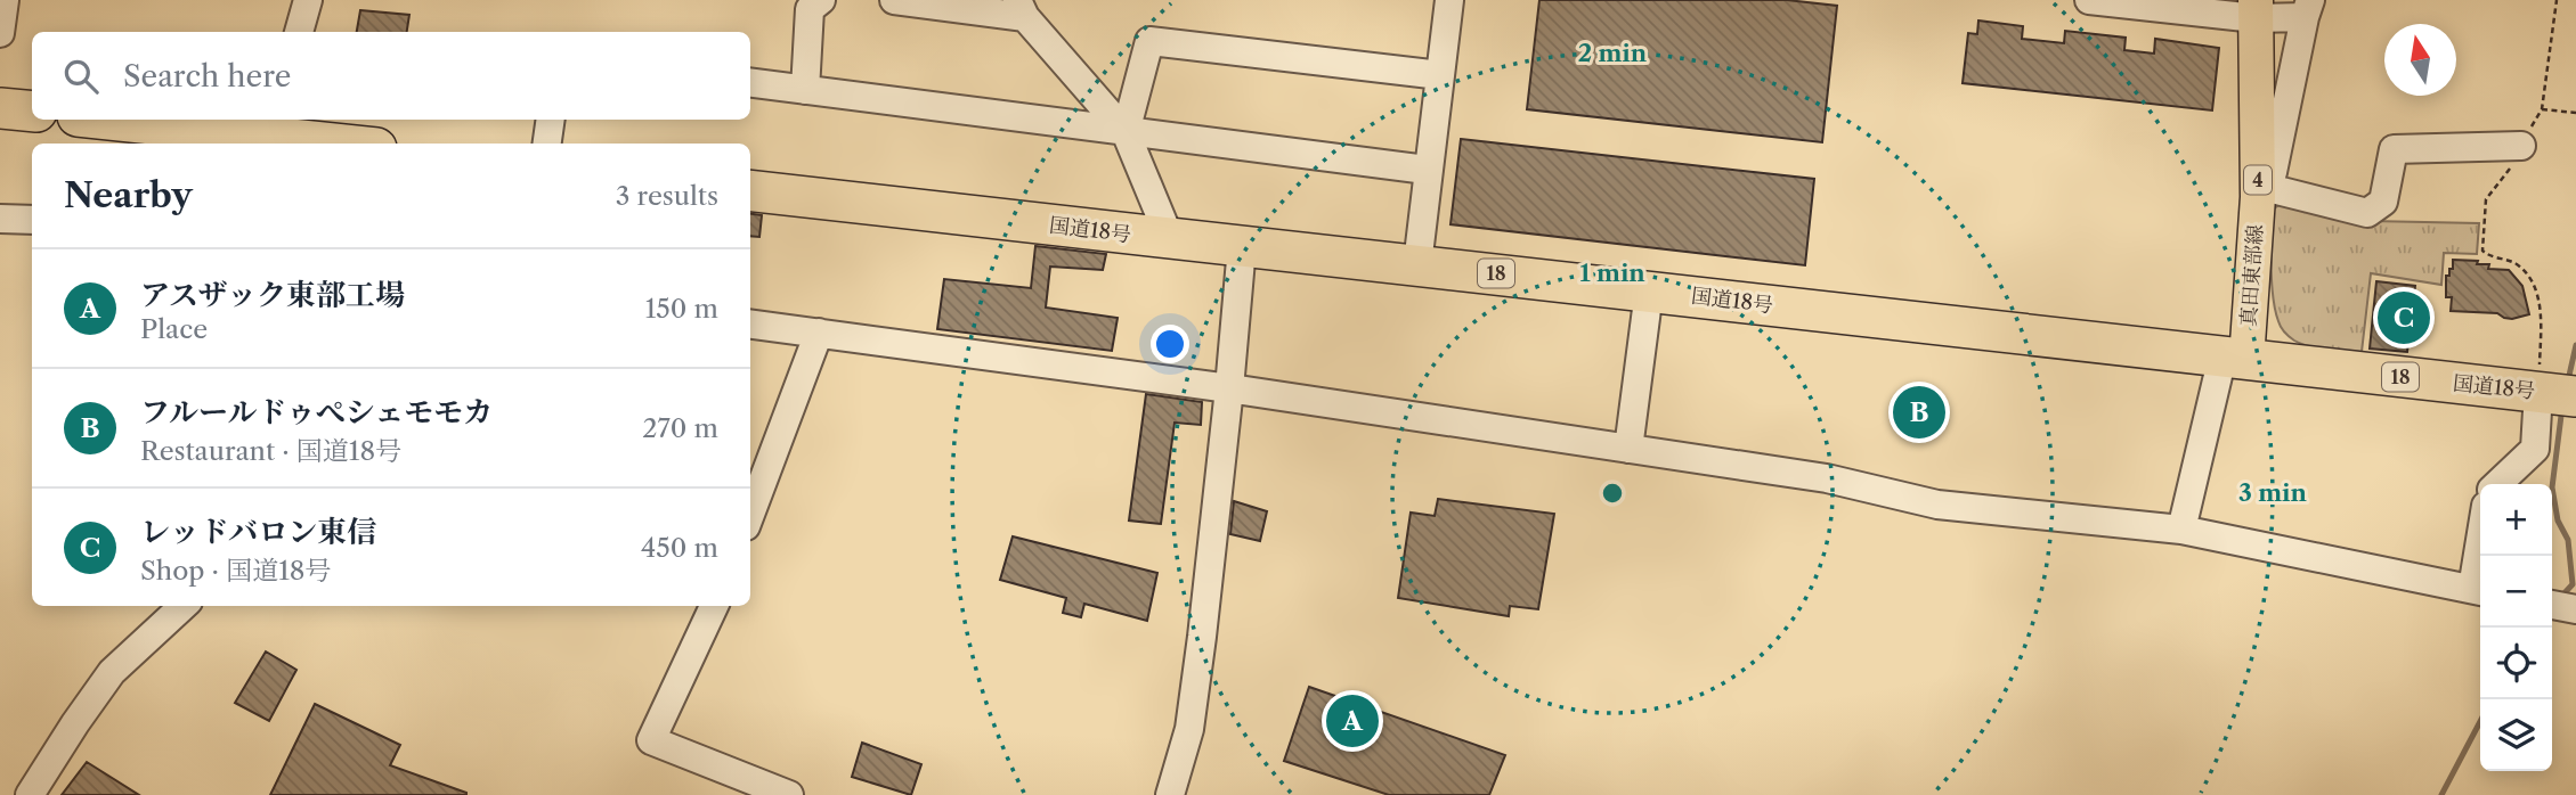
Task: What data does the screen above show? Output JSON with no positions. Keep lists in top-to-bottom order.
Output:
{
  "streets": {
    "highway": ["国道18号", "18"],
    "main road": ["4", "真田東部線"]
  },
  "crossings": [
    ["国道18号", "真田東部線"]
  ],
  "north": "top",
  "page": {
    "search": "Search here",
    "heading": ["Nearby", "3 results"],
    "list": [
      {
        "mark": "A",
        "name": "アスザック東部工場",
        "note": "Place",
        "value": "150 m"
      },
      {
        "mark": "B",
        "name": "フルールドゥぺシェモモカ",
        "note": "Restaurant · 国道18号",
        "value": "270 m"
      },
      {
        "mark": "C",
        "name": "レッドバロン東信",
        "note": "Shop · 国道18号",
        "value": "450 m"
      }
    ],
    "pins": ["C", "B", "A"],
    "map_buttons": ["+", "−"]
  },
  "rings": ["2 min", "1 min", "3 min"]
}
